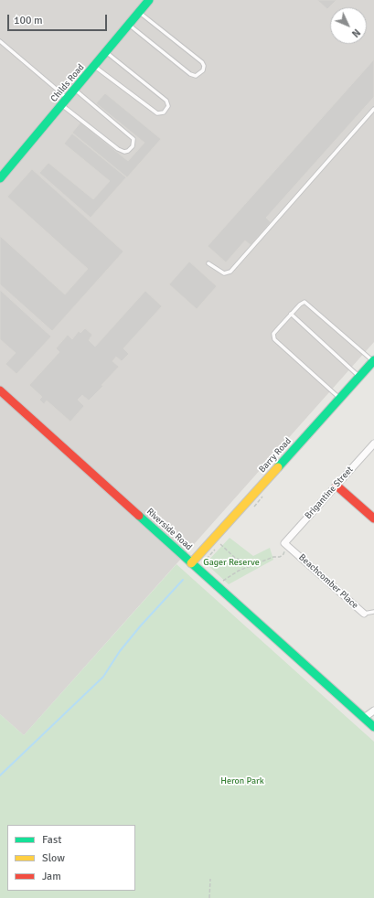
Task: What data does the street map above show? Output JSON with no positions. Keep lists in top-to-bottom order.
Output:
{
  "streets": {
    "street": [
      "Childs Road",
      "Barry Road",
      "Brigantine Street",
      "Riverside Road",
      "Beachcomber Place"
    ]
  },
  "crossings": [
    ["Barry Road", "Riverside Road"],
    ["Brigantine Street", "Beachcomber Place"]
  ],
  "parks": ["Gager Reserve", "Heron Park"],
  "legend": ["Fast", "Slow", "Jam"],
  "scale_bar": "100 m",
  "north": "bottom right"
}
